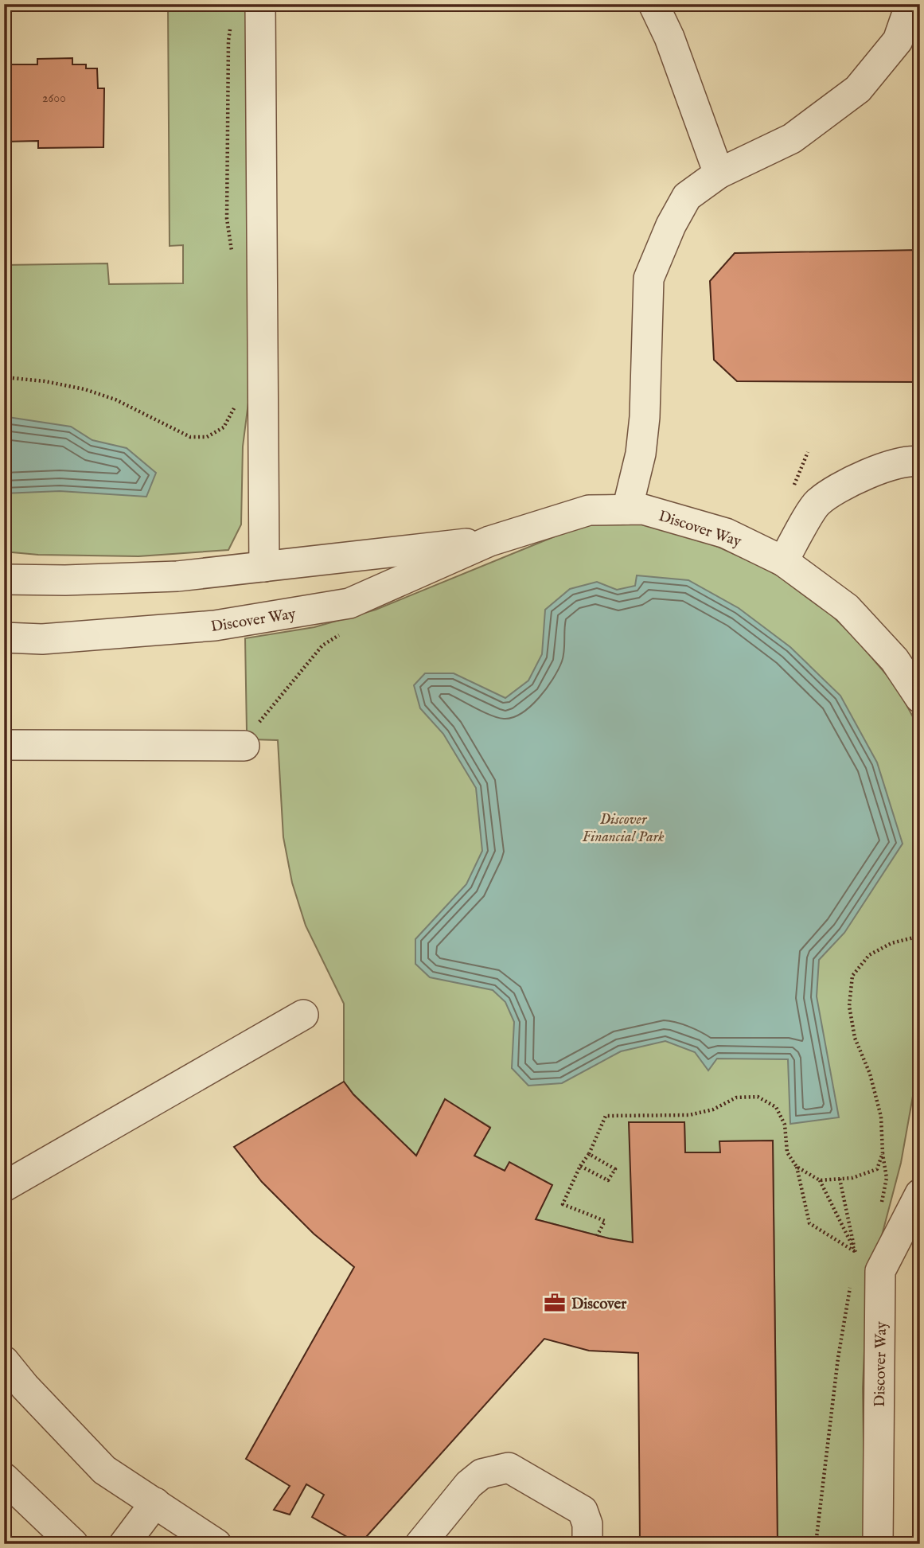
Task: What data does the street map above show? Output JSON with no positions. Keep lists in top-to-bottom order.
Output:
{
  "streets": {
    "street": ["Discover Way"]
  },
  "parks": ["Discover Financial Park"],
  "places": {
    "office": ["Discover"]
  },
  "house_numbers": ["2600"]
}
